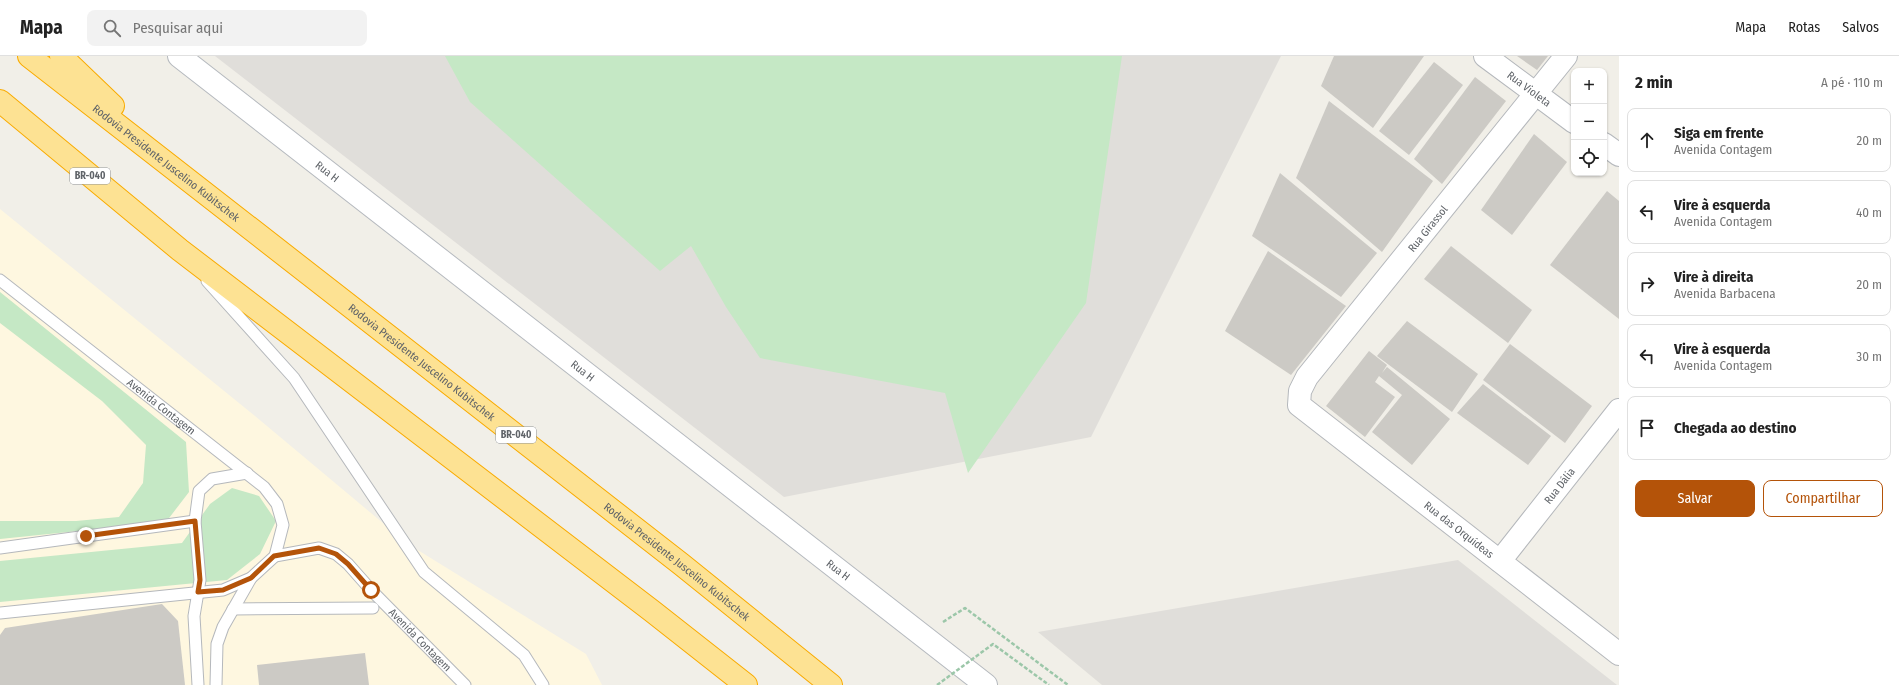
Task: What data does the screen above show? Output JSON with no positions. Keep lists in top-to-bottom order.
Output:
{
  "streets": {
    "highway": ["Rodovia Presidente Juscelino Kubitschek", "BR-040"],
    "street": [
      "Rua Violeta",
      "Rua H",
      "Rua Girassol",
      "Rua Dália",
      "Rua das Orquídeas"
    ],
    "lane": ["Avenida Contagem"]
  },
  "crossings": [
    ["Rua Violeta", "Rua Girassol"],
    ["Rua Girassol", "Rua das Orquídeas"],
    ["Rua Dália", "Rua das Orquídeas"]
  ],
  "page": {
    "header": "Mapa",
    "search": "Pesquisar aqui",
    "nav": ["Mapa", "Rotas", "Salvos"],
    "heading": ["2 min", "A pé · 110 m"],
    "map_buttons": ["+", "−"],
    "list": [
      ["Siga em frente", "Avenida Contagem", "20 m"],
      ["Vire à esquerda", "Avenida Contagem", "40 m"],
      ["Vire à direita", "Avenida Barbacena", "20 m"],
      ["Vire à esquerda", "Avenida Contagem", "30 m"],
      "Chegada ao destino"
    ],
    "buttons": ["Salvar", "Compartilhar"]
  }
}
